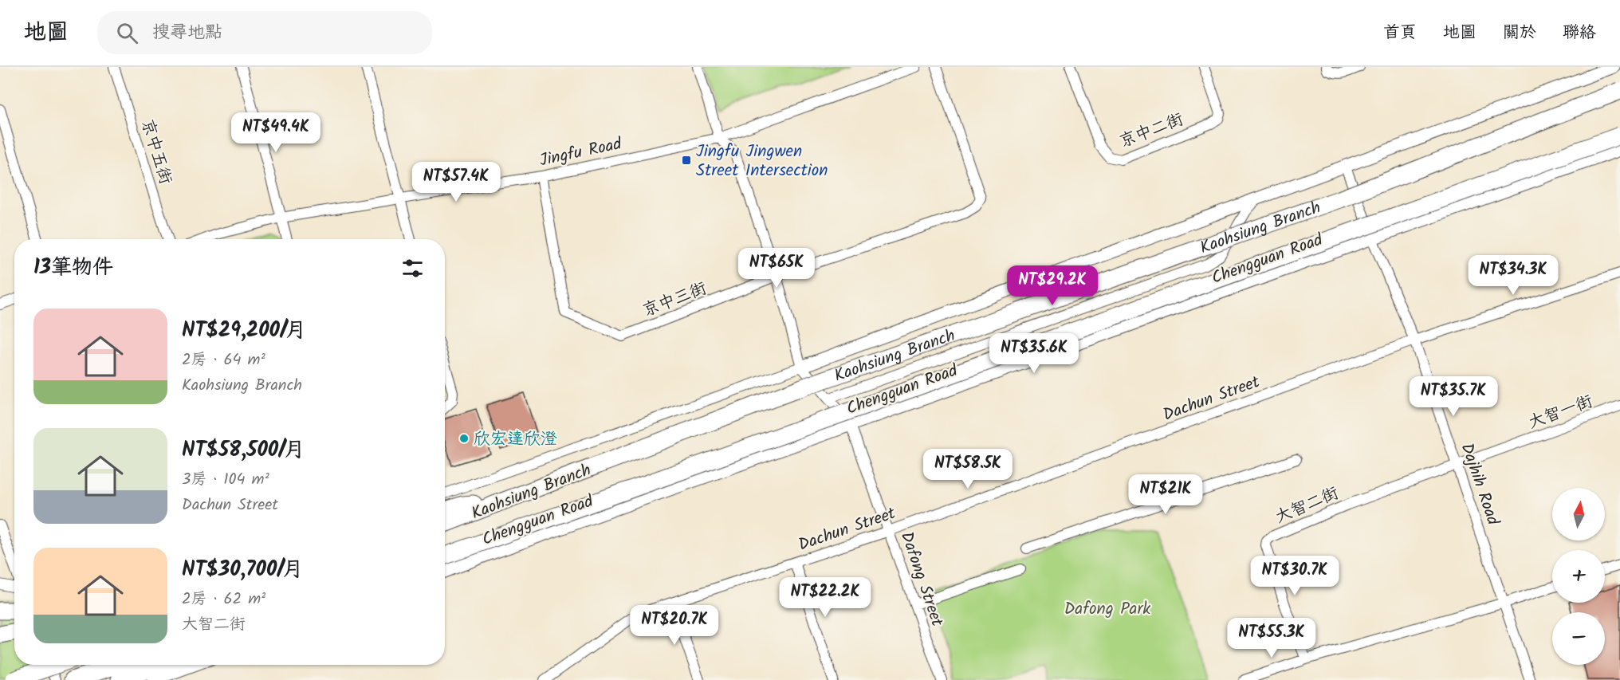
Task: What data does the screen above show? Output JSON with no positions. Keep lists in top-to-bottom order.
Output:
{
  "streets": {
    "highway": ["Kaohsiung Branch"],
    "street": [
      "京中二街",
      "京中五街",
      "Jingfu Road",
      "Chengguan Road",
      "京中三街",
      "Dachun Street",
      "大智一街",
      "Dajhih Road",
      "大智二街",
      "Dafong Street"
    ]
  },
  "crossings": [
    ["Jingfu Road", "京中三街"],
    ["Chengguan Road", "Dajhih Road"],
    ["Chengguan Road", "Dafong Street"],
    ["Dachun Street", "Dajhih Road"],
    ["Dachun Street", "Dafong Street"],
    ["大智一街", "Dajhih Road"],
    ["大智一街", "大智二街"],
    ["Dajhih Road", "大智二街"]
  ],
  "parks": ["Dafong Park"],
  "places": {
    "transit": ["Jingfu Jingwen Street Intersection"],
    "other": ["欣宏達欣澄"]
  },
  "north": "top",
  "page": {
    "header": "地圖",
    "search": "搜尋地點",
    "nav": [
      "首頁",
      "地圖",
      "關於",
      "聯絡"
    ],
    "price": [
      "NT$49.4K",
      "NT$57.4K",
      "NT$65K",
      "NT$34.3K",
      "NT$29.2K",
      "NT$35.6K",
      "NT$35.7K",
      "NT$58.5K",
      "NT$21K",
      "NT$30.7K",
      "NT$22.2K",
      "NT$20.7K",
      "NT$55.3K"
    ],
    "heading": "13筆物件",
    "list": [
      {
        "name": "NT$29,200/月",
        "note": "2房 · 64 m² · Kaohsiung Branch"
      },
      {
        "name": "NT$58,500/月",
        "note": "3房 · 104 m² · Dachun Street"
      },
      {
        "name": "NT$30,700/月",
        "note": "2房 · 62 m² · 大智二街"
      }
    ],
    "map_buttons": ["+", "−"]
  }
}
